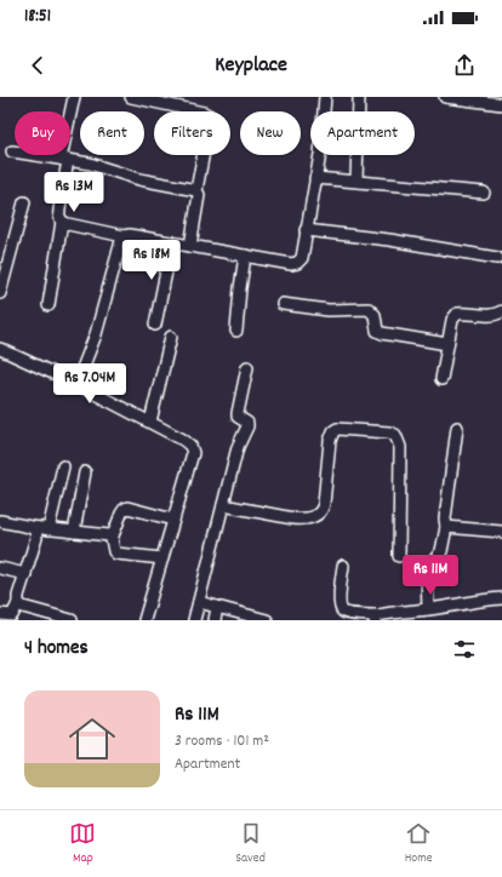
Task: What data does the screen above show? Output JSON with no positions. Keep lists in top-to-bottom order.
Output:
{
  "page": {
    "status": "18:51",
    "header": "Keyplace",
    "chip": [
      "Buy",
      "Rent",
      "Filters",
      "New",
      "Apartment"
    ],
    "price": [
      "Rs 13M",
      "Rs 18M",
      "Rs 7.04M",
      "Rs 11M"
    ],
    "heading": "4 homes",
    "list": [
      {
        "name": "Rs 11M",
        "note": "3 rooms · 101 m² · Apartment"
      }
    ],
    "tabs": ["Map", "Saved", "Home"]
  }
}
